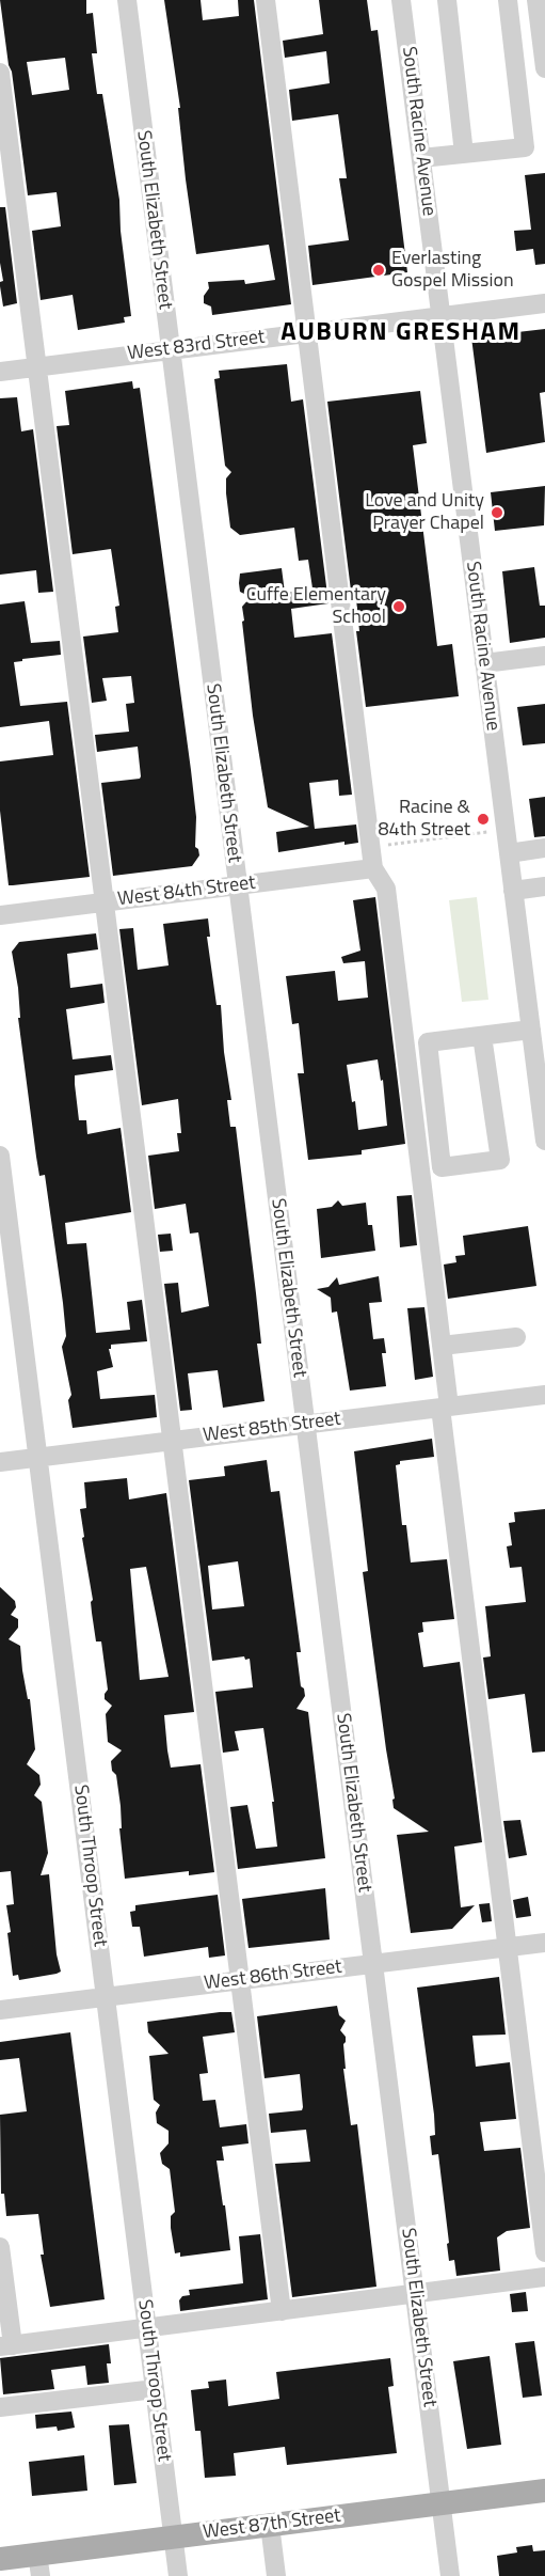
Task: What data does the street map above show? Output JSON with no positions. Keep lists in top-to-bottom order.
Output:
{
  "streets": {
    "main road": ["West 87th Street"],
    "street": [
      "South Racine Avenue",
      "South Elizabeth Street",
      "West 83rd Street",
      "West 84th Street",
      "West 85th Street",
      "South Throop Street",
      "West 86th Street"
    ]
  },
  "crossings": [
    ["South Racine Avenue", "West 83rd Street"],
    ["South Elizabeth Street", "West 83rd Street"],
    ["South Elizabeth Street", "West 84th Street"],
    ["South Elizabeth Street", "West 85th Street"],
    ["South Elizabeth Street", "West 86th Street"],
    ["South Elizabeth Street", "West 87th Street"],
    ["West 85th Street", "South Throop Street"],
    ["South Throop Street", "West 86th Street"],
    ["South Throop Street", "West 87th Street"]
  ],
  "districts": ["AUBURN GRESHAM"],
  "places": [
    "Everlasting Gospel Mission",
    "Love and Unity Prayer Chapel",
    "Cuffe Elementary School",
    "Racine & 84th Street"
  ]
}
